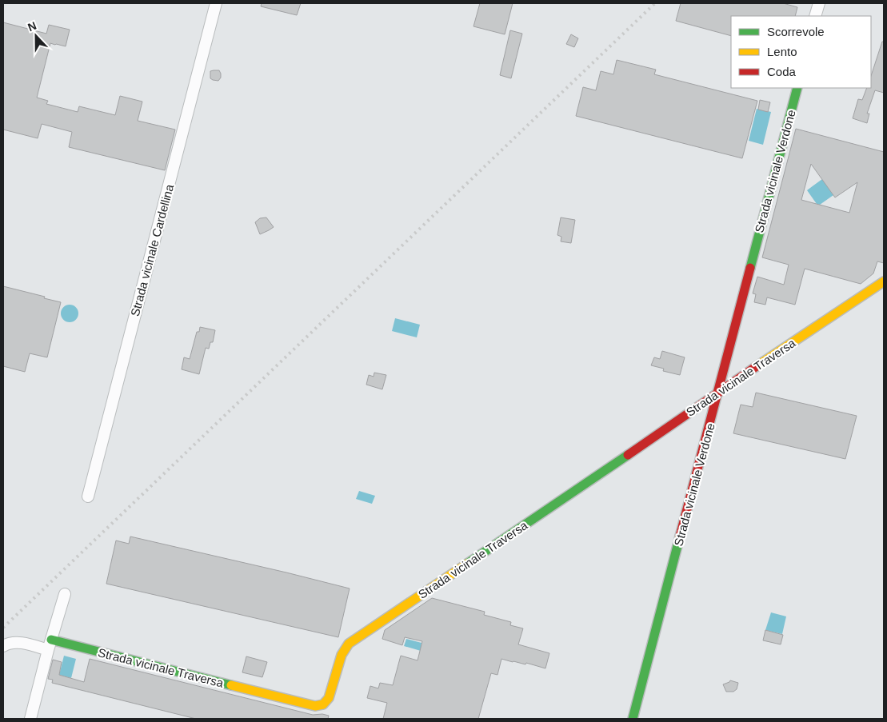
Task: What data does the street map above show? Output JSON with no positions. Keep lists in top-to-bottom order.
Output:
{
  "streets": {
    "street": ["Strada vicinale Verdone", "Strada vicinale Cardellina", "Strada vicinale Traversa"]
  },
  "crossings": [
    ["Strada vicinale Verdone", "Strada vicinale Traversa"]
  ],
  "legend": ["Scorrevole", "Lento", "Coda"],
  "north": "top"
}
